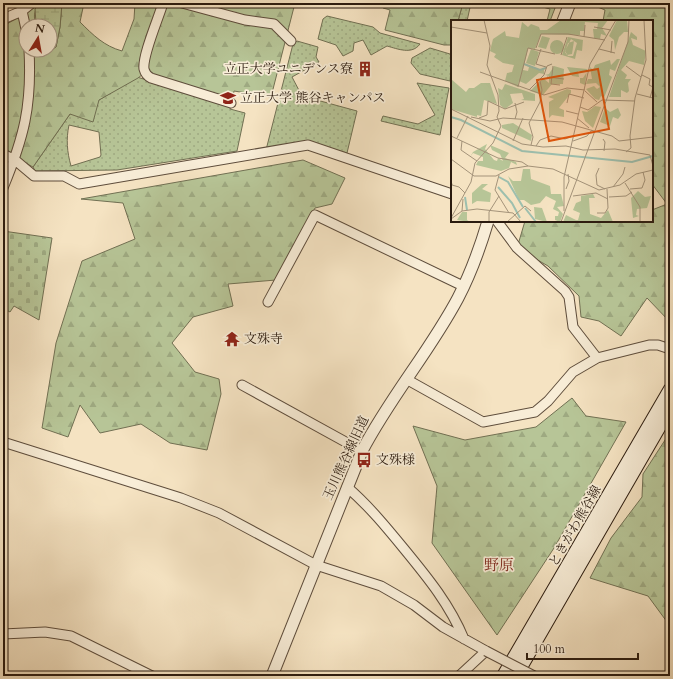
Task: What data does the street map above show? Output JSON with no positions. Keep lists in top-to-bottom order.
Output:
{
  "streets": {
    "main road": ["ときがわ熊谷線"],
    "street": ["玉川熊谷線旧道"]
  },
  "districts": ["野原"],
  "places": {
    "building": ["立正大学ユニデンス寮"],
    "school or university": ["立正大学 熊谷キャンパス"],
    "temple": ["文殊寺"],
    "bus stop": ["文殊様"]
  },
  "scale_bar": "100 m",
  "north": "top"
}
